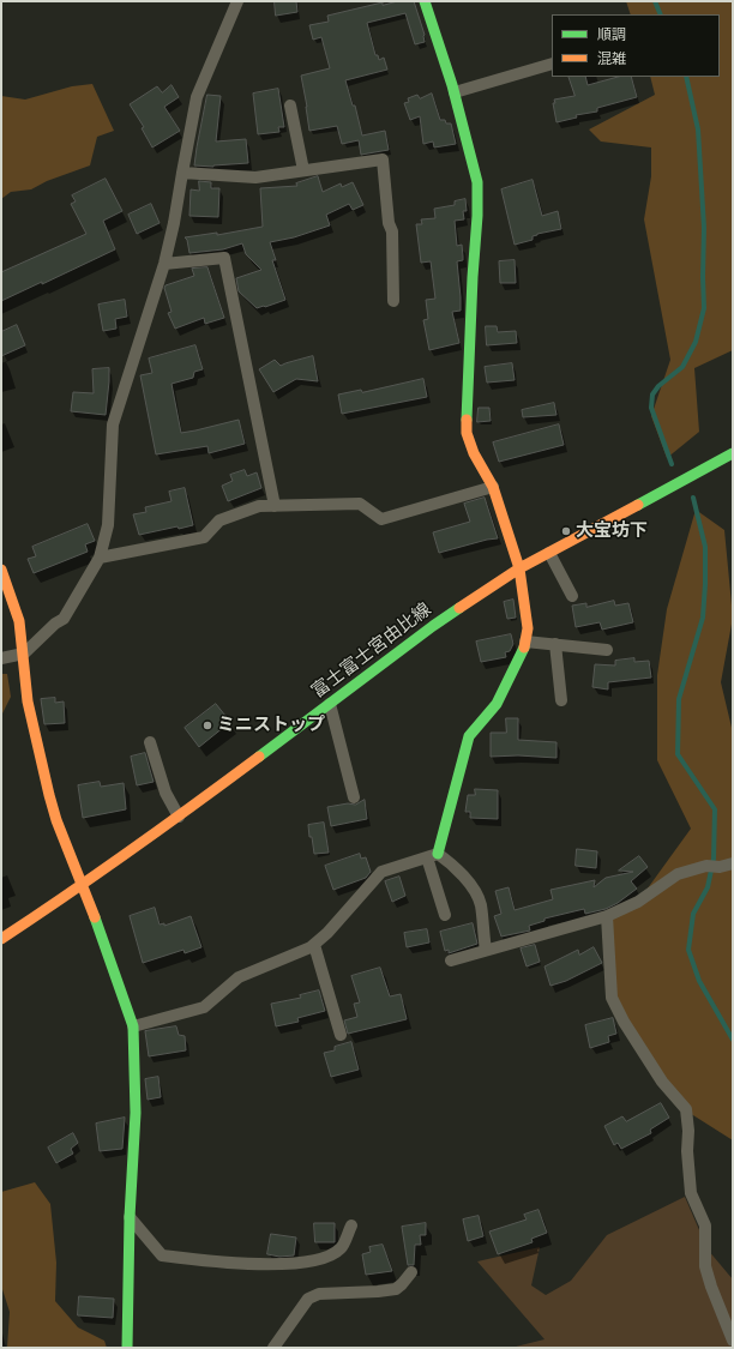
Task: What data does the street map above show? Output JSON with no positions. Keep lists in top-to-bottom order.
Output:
{
  "streets": {
    "street": ["富士富士宮由比線"]
  },
  "places": ["大宝坊下", "ミニストップ"],
  "legend": ["順調", "混雑"]
}
